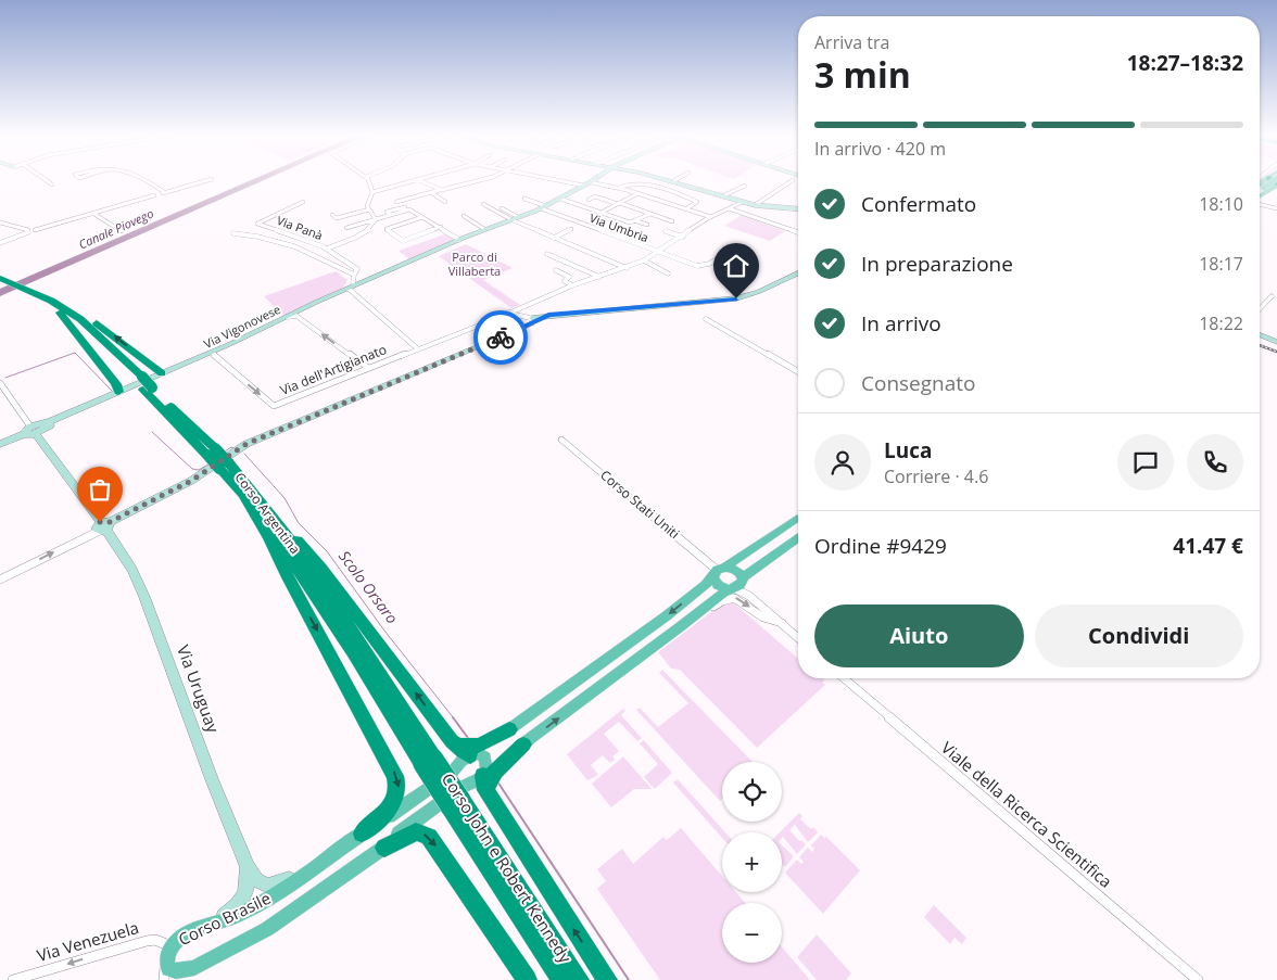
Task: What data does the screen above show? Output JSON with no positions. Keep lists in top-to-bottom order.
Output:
{
  "streets": {
    "highway": ["Corso Argentina", "Corso John e Robert Kennedy"],
    "main road": ["Corso Brasile"],
    "street": [
      "Via Panà",
      "Via Umbria",
      "Via Vigonovese",
      "Via dell'Artigianato",
      "Corso Stati Uniti",
      "Via Uruguay",
      "Viale della Ricerca Scientifica",
      "Via Venezuela"
    ]
  },
  "crossings": [
    ["Via Panà", "Via Vigonovese"],
    ["Via Umbria", "Via Vigonovese"],
    ["Via Vigonovese", "Via dell'Artigianato"],
    ["Via Vigonovese", "Via Uruguay"],
    ["Corso Argentina", "Corso John e Robert Kennedy"],
    ["Via Uruguay", "Corso Brasile"],
    ["Corso John e Robert Kennedy", "Corso Brasile"],
    ["Corso Brasile", "Via Venezuela"]
  ],
  "one_way": ["Via dell'Artigianato", "Via Venezuela"],
  "water": ["Canale Piovego", "Scolo Orsaro"],
  "parks": ["Parco di Villaberta"],
  "page": {
    "heading": ["3 min", "Arriva tra", "18:27–18:32"],
    "panel": [
      "Luca",
      "Corriere · 4.6",
      "Ordine #9429",
      "41.47 €"
    ],
    "bar": "In arrivo · 420 m",
    "list": [
      ["Confermato", "18:10"],
      ["In preparazione", "18:17"],
      ["In arrivo", "18:22"],
      "Consegnato"
    ],
    "buttons": ["Aiuto", "Condividi"],
    "map_buttons": ["+", "−"]
  }
}
